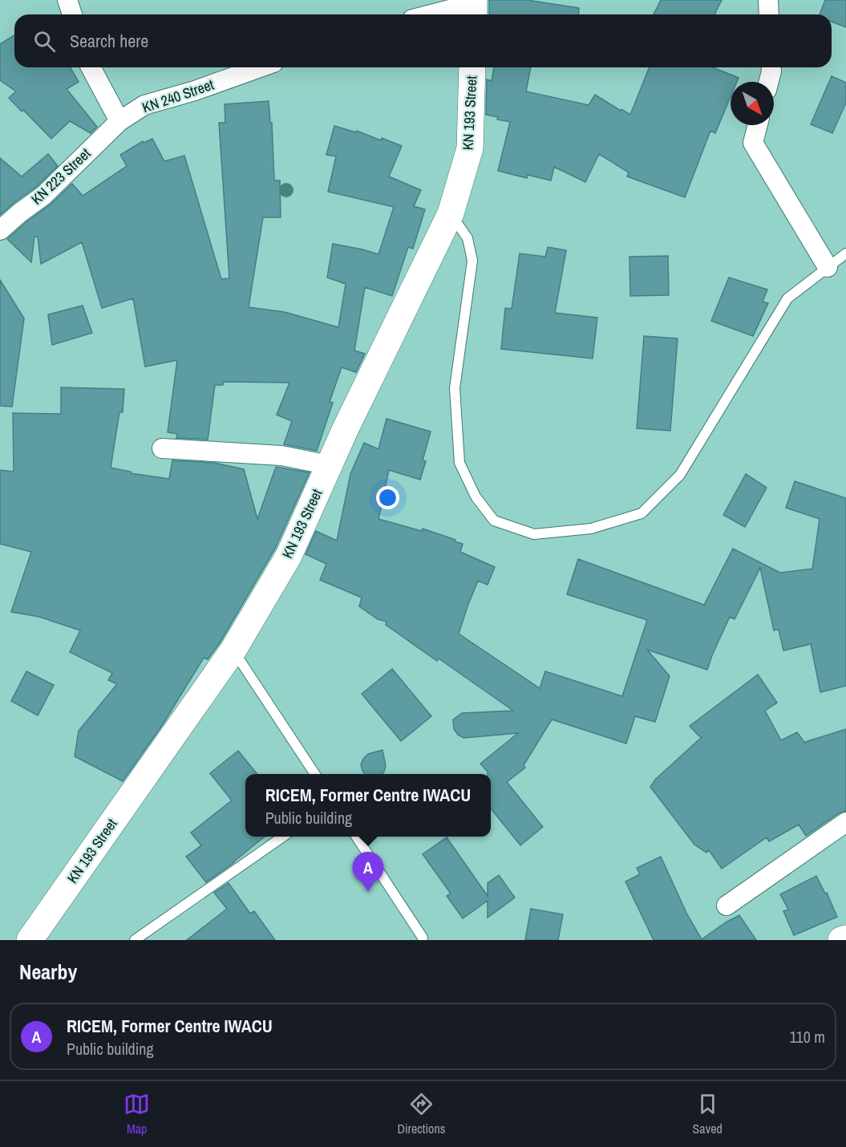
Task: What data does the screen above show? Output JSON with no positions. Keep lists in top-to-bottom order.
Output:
{
  "streets": {
    "street": ["KN 240 Street", "KN 193 Street", "KN 223 Street"]
  },
  "crossings": [
    ["KN 240 Street", "KN 223 Street"]
  ],
  "north": "bottom right",
  "page": {
    "search": "Search here",
    "popup": ["RICEM, Former Centre IWACU", "Public building"],
    "pins": "A",
    "heading": "Nearby",
    "list": [
      {
        "mark": "A",
        "name": "RICEM, Former Centre IWACU",
        "note": "Public building",
        "value": "110 m"
      }
    ],
    "nav": ["Map", "Directions", "Saved"]
  }
}
